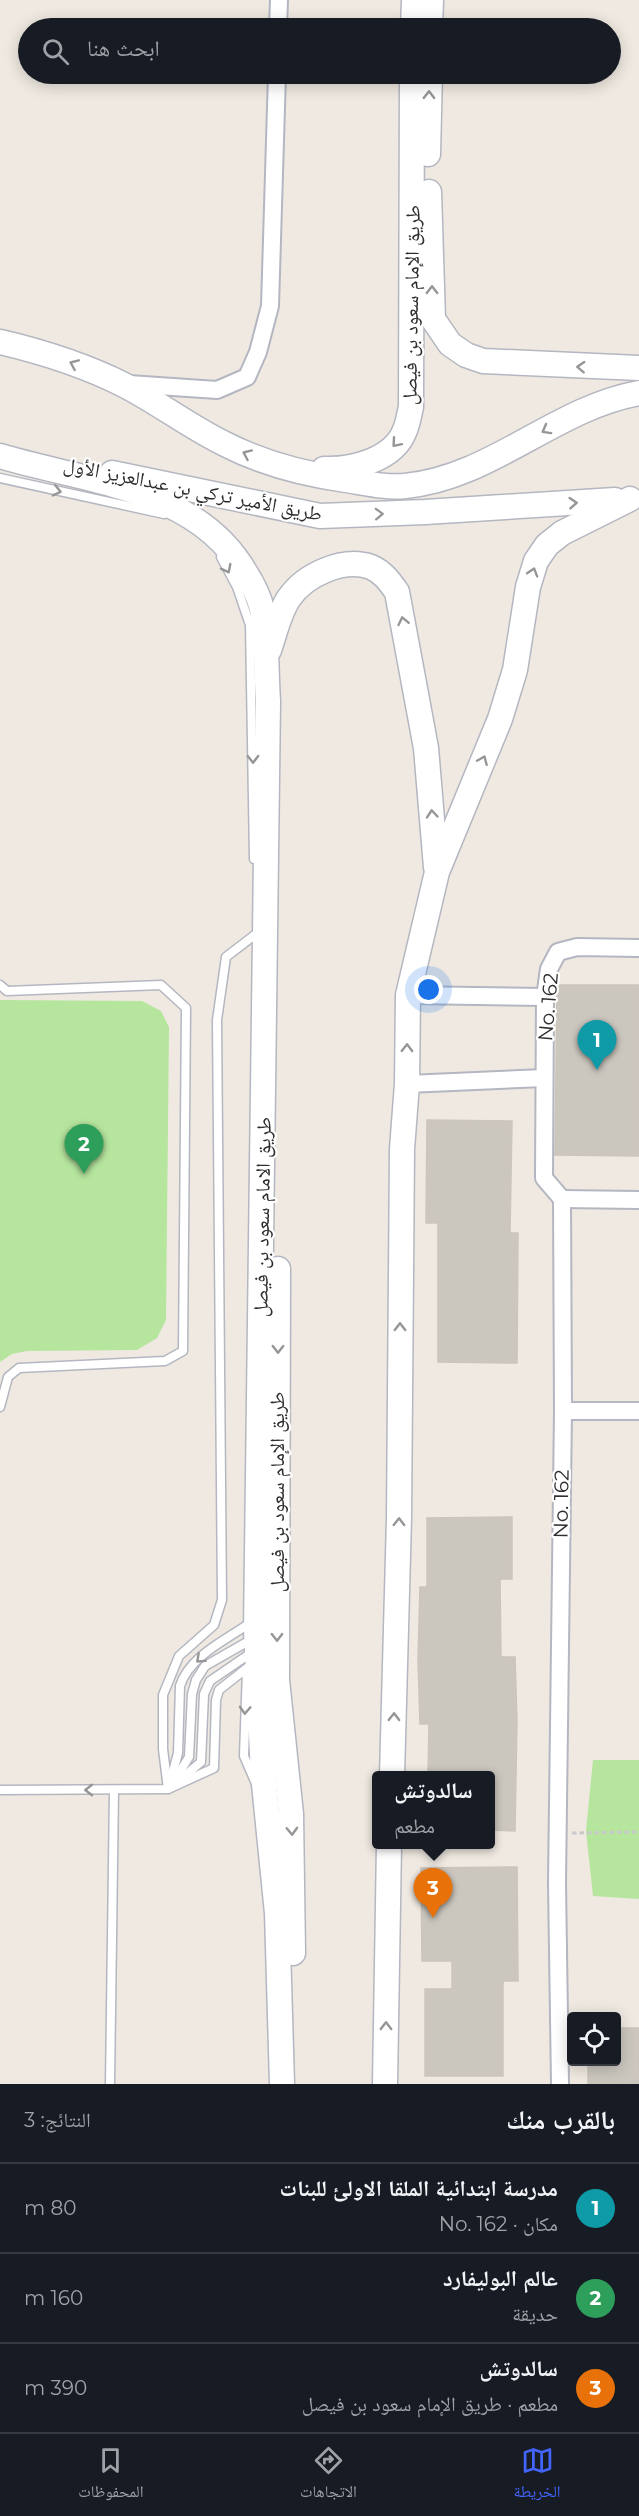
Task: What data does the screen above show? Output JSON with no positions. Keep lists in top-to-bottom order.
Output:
{
  "streets": {
    "main road": ["طريق الإمام سعود بن فيصل", "طريق الأمير تركي بن عبدالعزيز الأول", "طريق الامام سعود بن فيصل"],
    "street": ["No. 162"]
  },
  "crossings": [
    ["طريق الإمام سعود بن فيصل", "طريق الأمير تركي بن عبدالعزيز الأول"],
    ["طريق الإمام سعود بن فيصل", "طريق الامام سعود بن فيصل"]
  ],
  "page": {
    "search": "ابحث هنا",
    "pins": ["1", "2", "3"],
    "popup": ["سالدوتش", "مطعم"],
    "heading": ["بالقرب منك", "النتائج: 3"],
    "list": [
      {
        "mark": "1",
        "name": "مدرسة ابتدائية الملقا الاولئ للبنات",
        "note": "مكان · No. 162",
        "value": "80 m"
      },
      {
        "mark": "2",
        "name": "عالم البوليفارد",
        "note": "حديقة",
        "value": "160 m"
      },
      {
        "mark": "3",
        "name": "سالدوتش",
        "note": "مطعم · طريق الإمام سعود بن فيصل",
        "value": "390 m"
      }
    ],
    "nav": ["الخريطة", "الاتجاهات", "المحفوظات"]
  }
}
